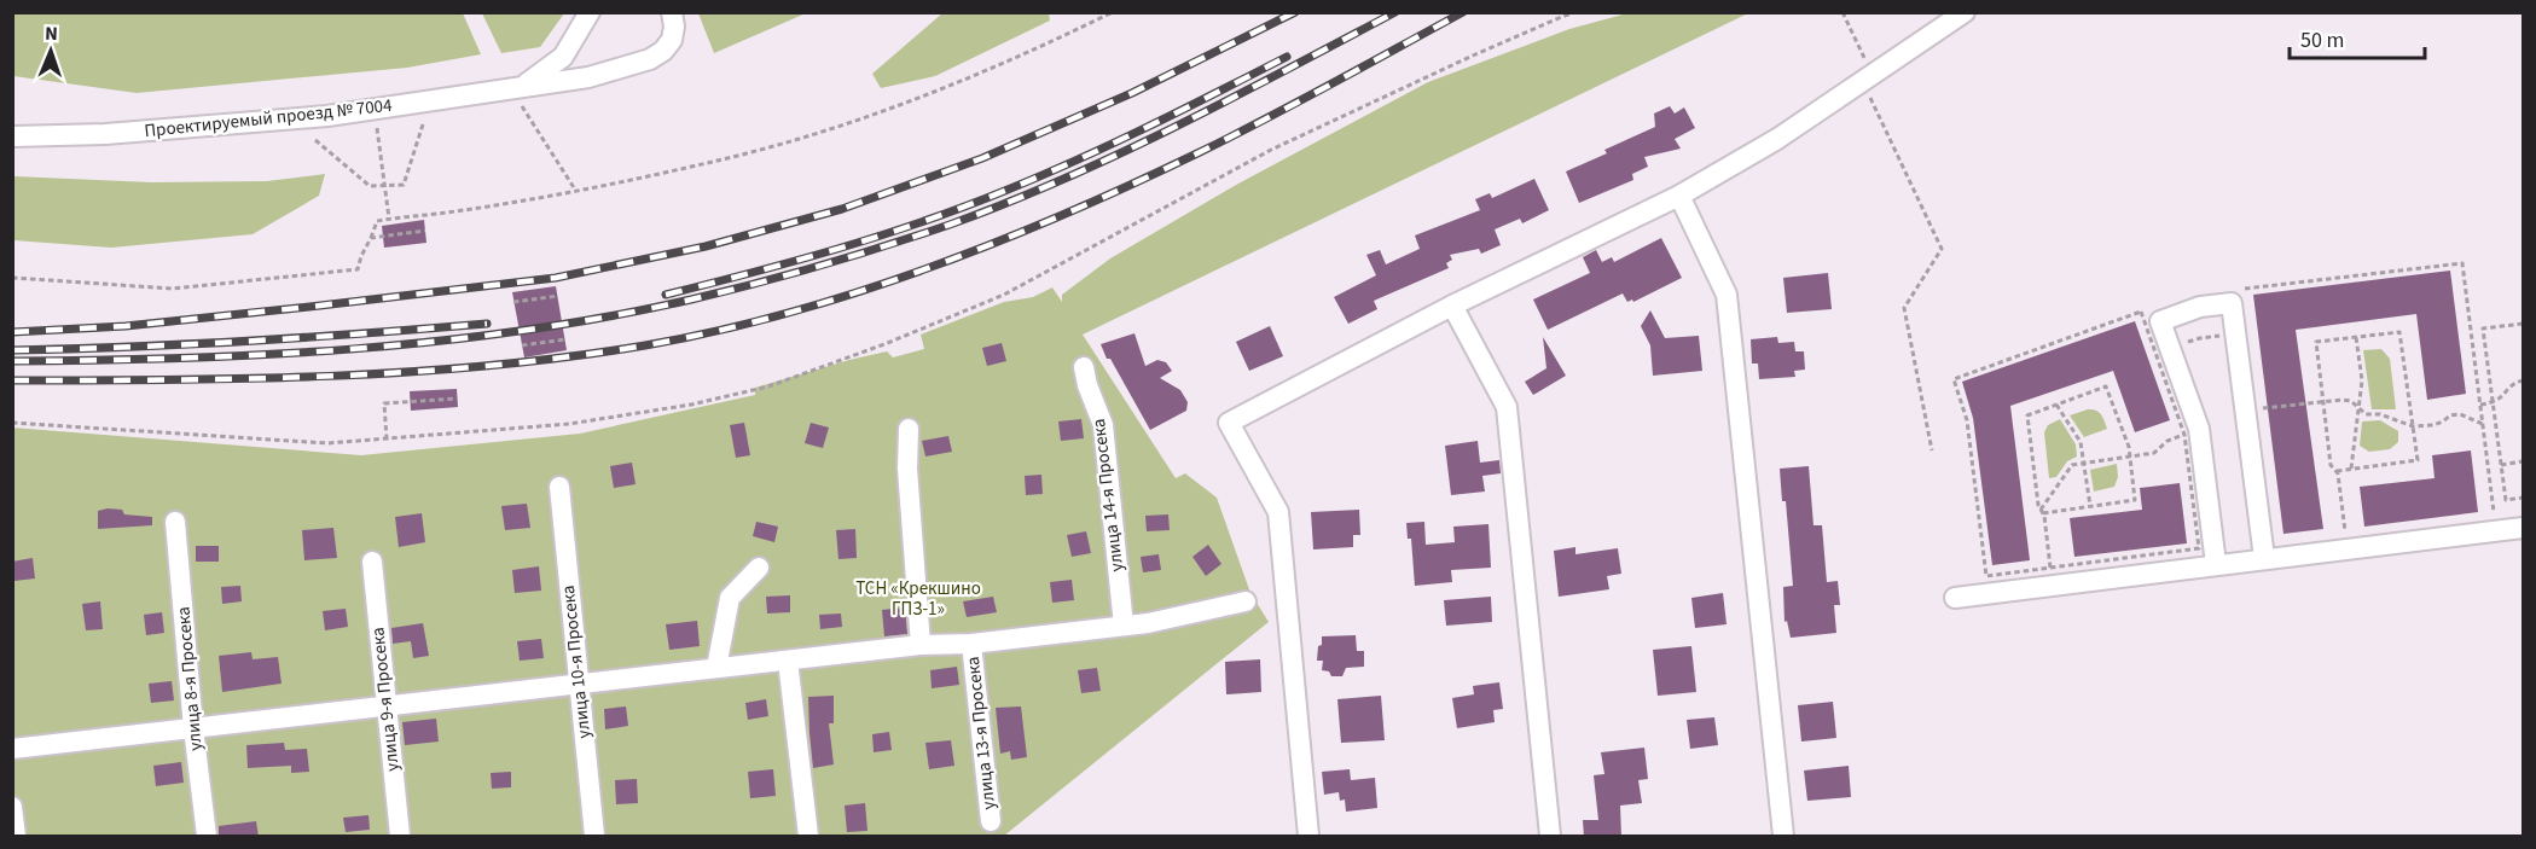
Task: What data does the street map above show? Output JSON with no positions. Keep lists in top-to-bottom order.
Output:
{
  "streets": {
    "street": [
      "Проектируемый проезд № 7004",
      "улица 14-я Просека",
      "улица 10-я Просека",
      "улица 8-я Просека",
      "улица 9-я Просека",
      "улица 13-я Просека"
    ]
  },
  "parks": ["ТСН «Крекшино ГПЗ-1»"],
  "scale_bar": "50 m",
  "north": "top"
}
